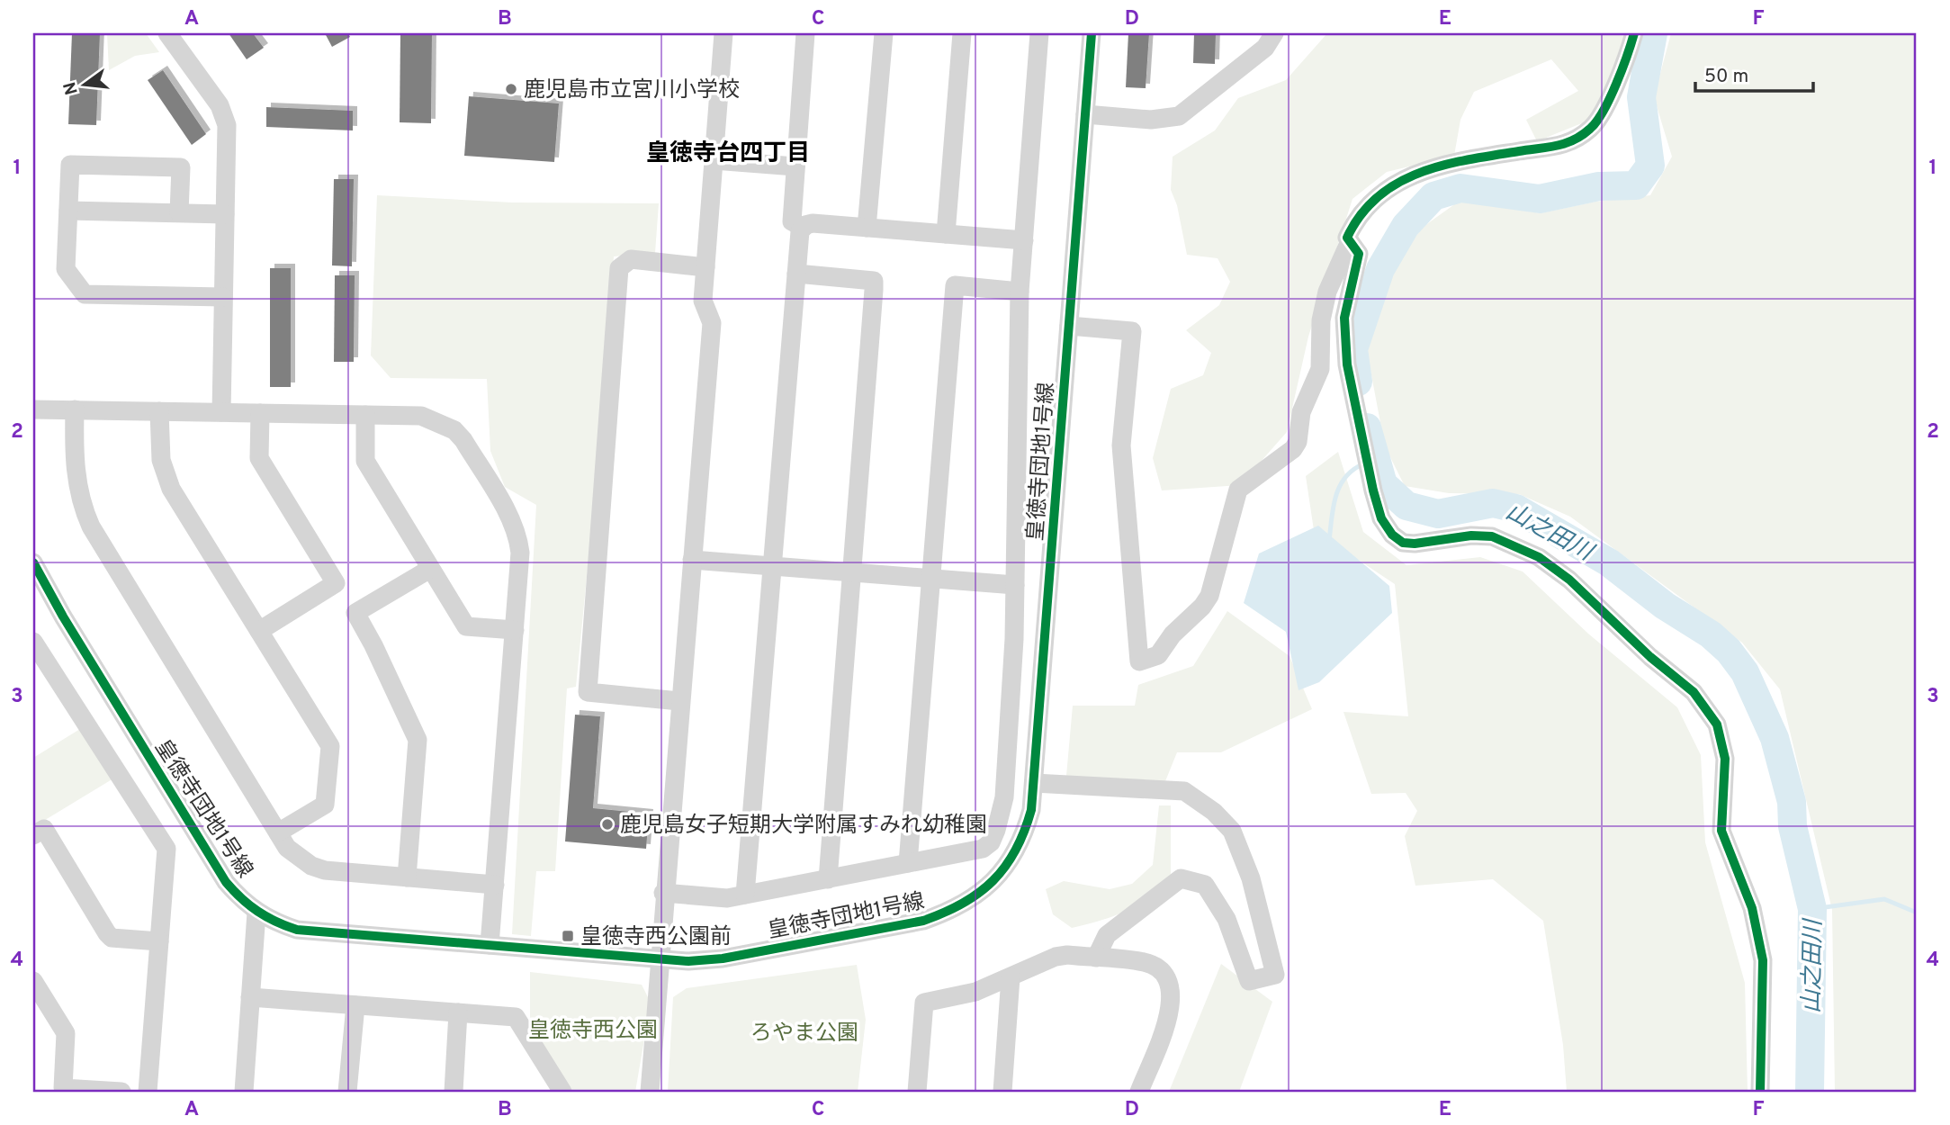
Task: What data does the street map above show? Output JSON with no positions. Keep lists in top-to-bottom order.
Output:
{
  "streets": {
    "street": ["皇徳寺団地1号線"]
  },
  "districts": ["皇徳寺台四丁目"],
  "water": ["山之田川"],
  "parks": ["皇徳寺西公園", "ろやま公園"],
  "places": {
    "other": ["鹿児島市立宮川小学校", "鹿児島女子短期大学附属すみれ幼稚園"],
    "transit": ["皇徳寺西公園前"]
  },
  "scale_bar": "50 m",
  "north": "left",
  "grid": {
    "columns": [
      "A",
      "B",
      "C",
      "D",
      "E",
      "F"
    ],
    "rows": [
      "1",
      "2",
      "3",
      "4"
    ]
  }
}
